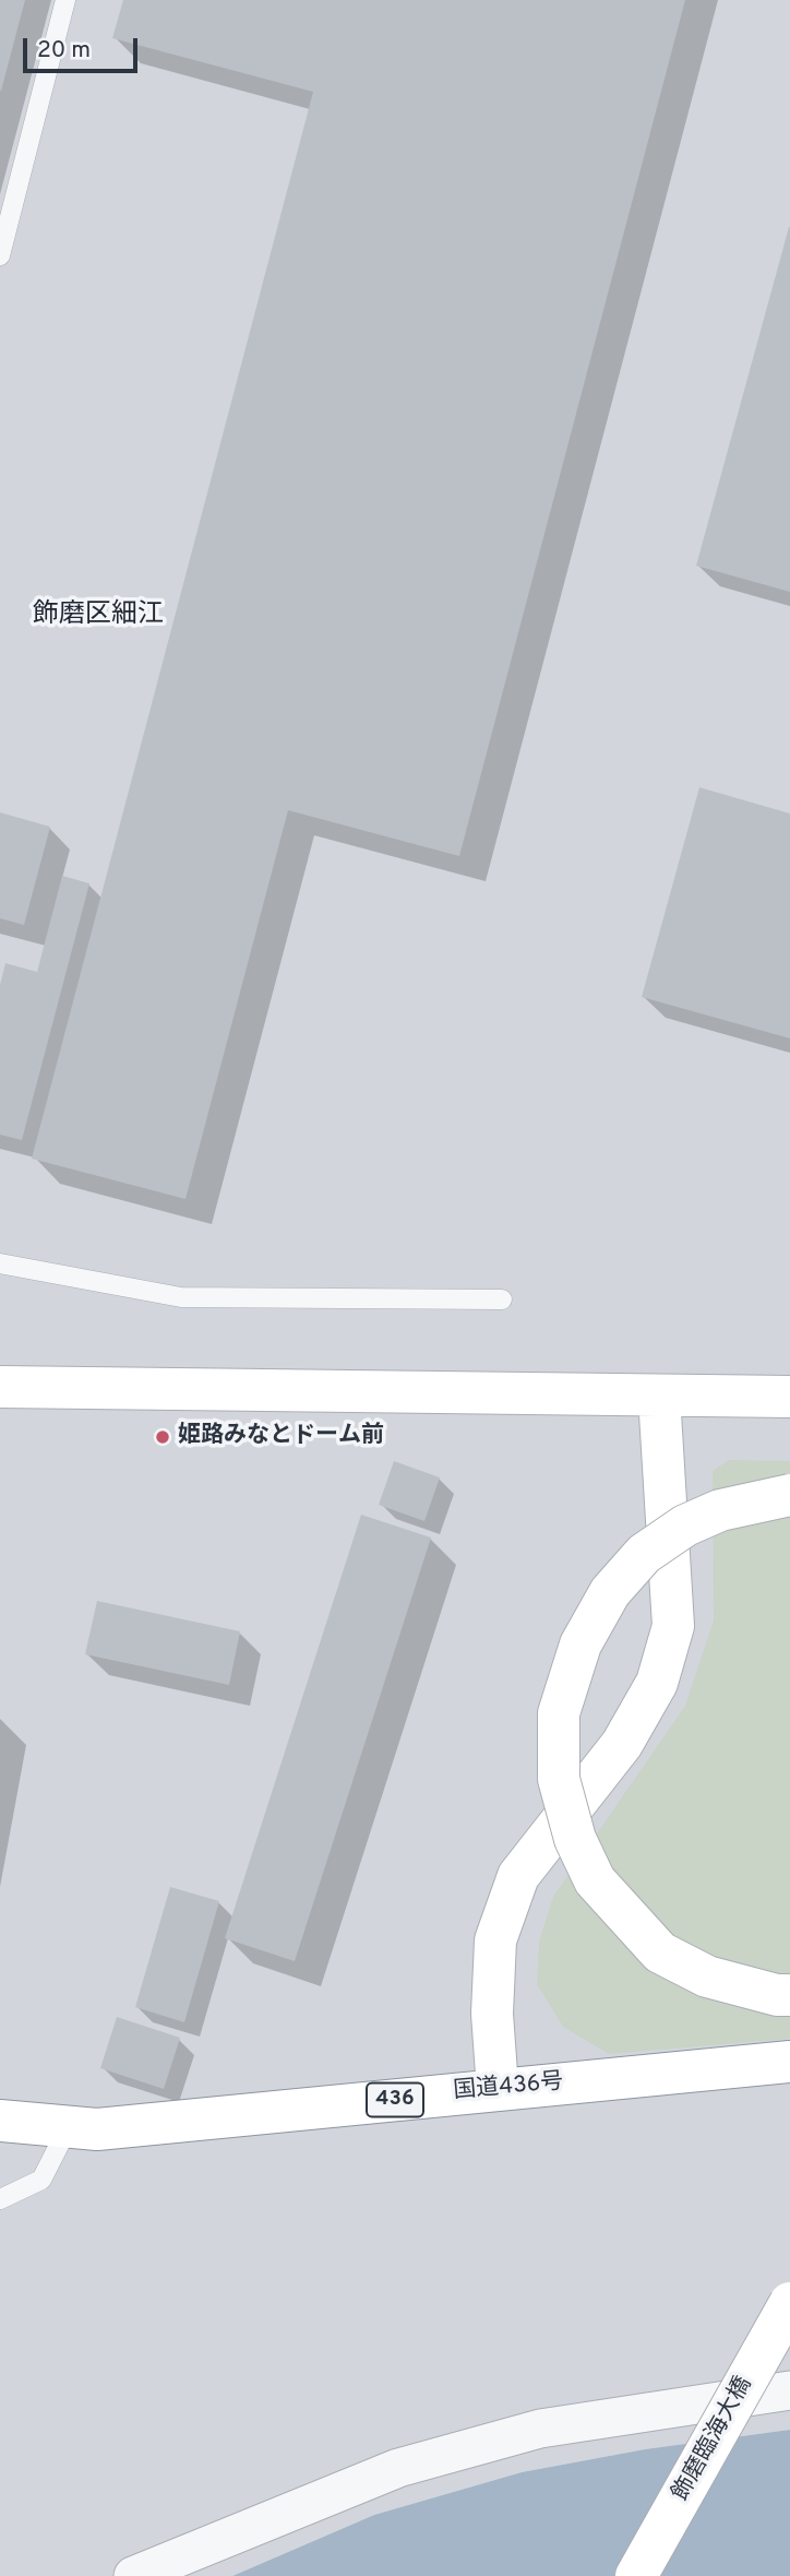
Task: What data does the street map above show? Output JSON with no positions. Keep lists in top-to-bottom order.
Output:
{
  "streets": {
    "main road": ["国道436号", "436", "飾磨臨海大橋"]
  },
  "districts": ["飾磨区細江"],
  "places": ["姫路みなとドーム前"],
  "scale_bar": "20 m"
}
